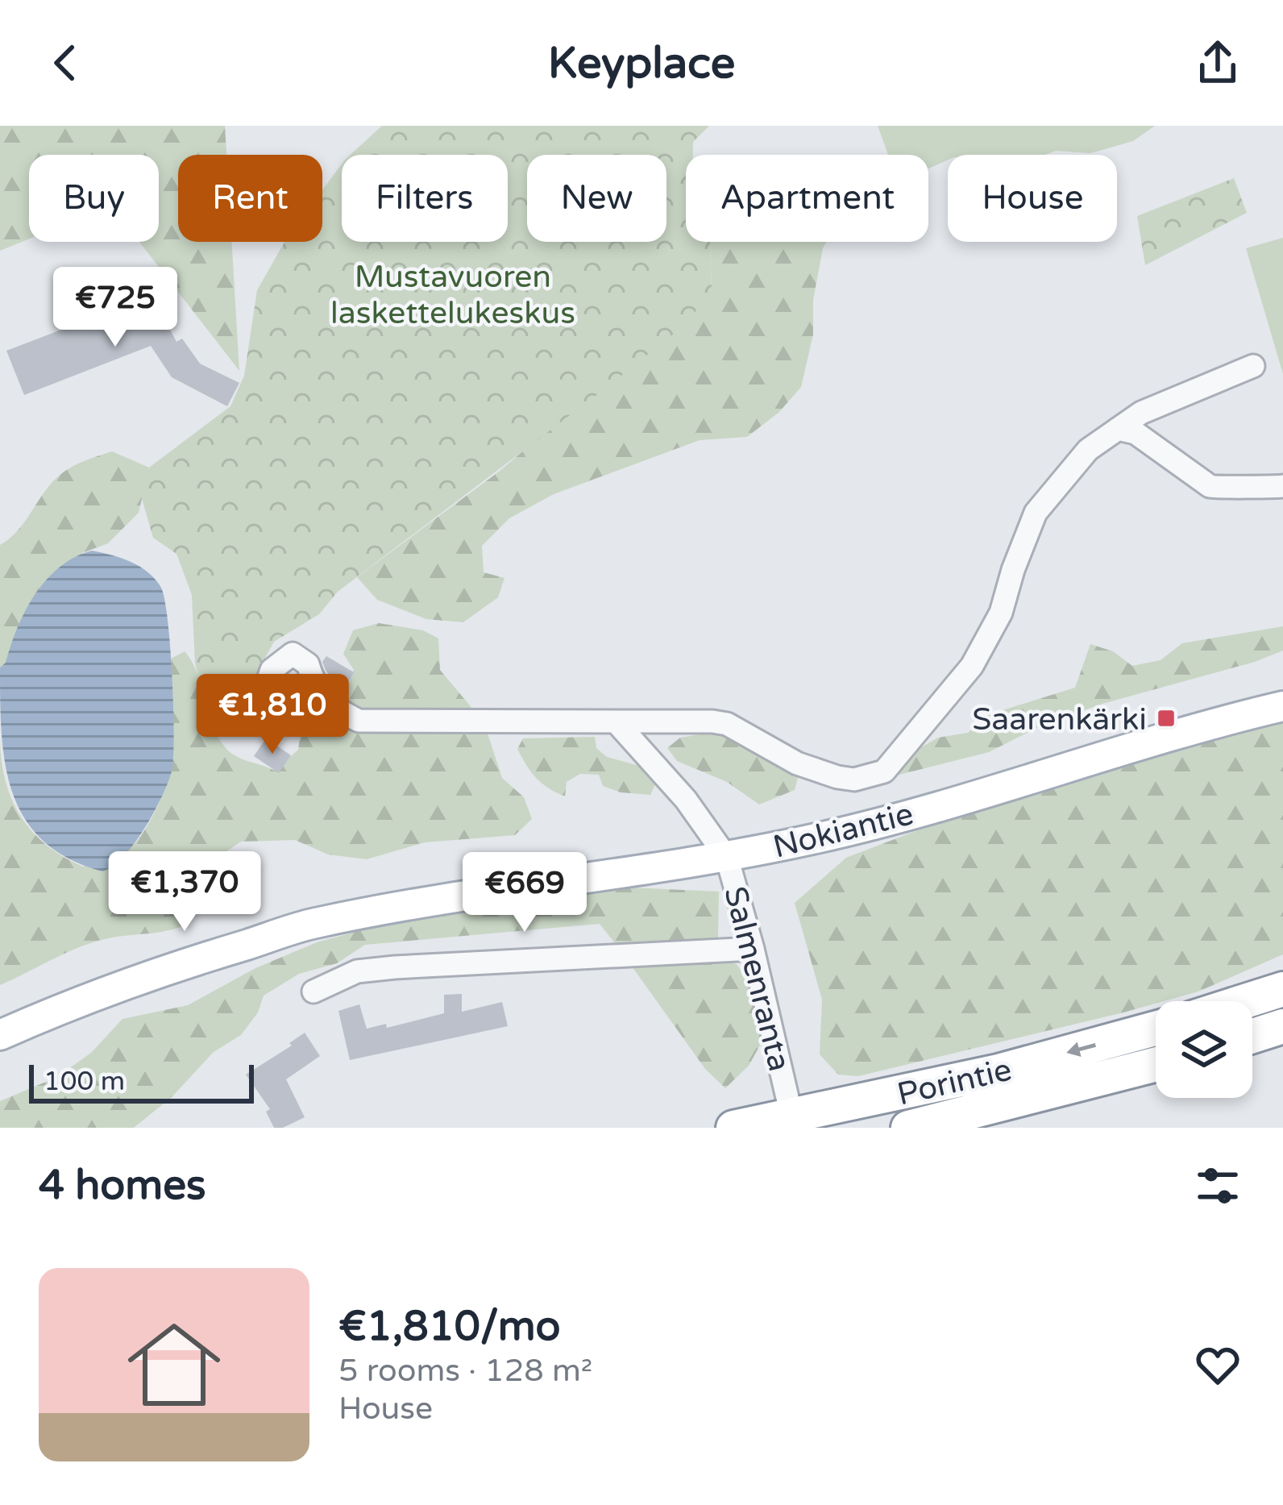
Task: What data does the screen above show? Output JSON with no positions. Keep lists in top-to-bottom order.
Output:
{
  "streets": {
    "highway": ["Porintie"],
    "main road": ["Nokiantie"],
    "street": ["Salmenranta"]
  },
  "crossings": [
    ["Nokiantie", "Salmenranta"]
  ],
  "parks": ["Mustavuoren laskettelukeskus"],
  "places": {
    "transit": ["Saarenkärki"]
  },
  "scale_bar": "100 m",
  "page": {
    "header": "Keyplace",
    "chip": [
      "Buy",
      "Rent",
      "Filters",
      "New",
      "Apartment",
      "House"
    ],
    "price": [
      "€725",
      "€1,810",
      "€1,370",
      "€669"
    ],
    "scale": "100 m",
    "heading": "4 homes",
    "list": [
      {
        "name": "€1,810/mo",
        "note": "5 rooms · 128 m² · House"
      }
    ]
  }
}
